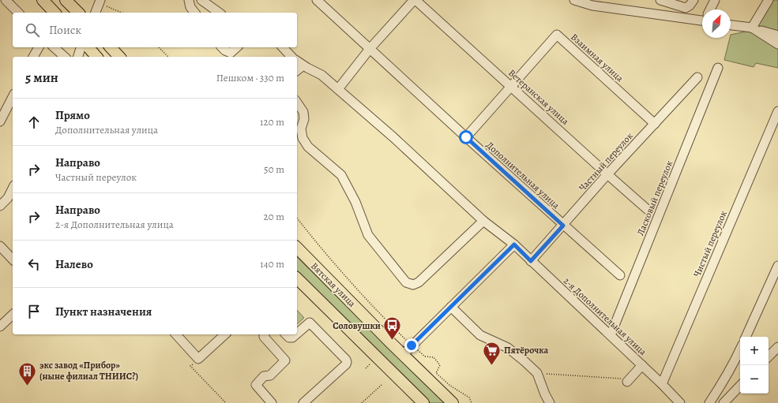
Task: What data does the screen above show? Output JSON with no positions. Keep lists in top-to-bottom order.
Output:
{
  "streets": {
    "main road": ["Вятская улица"],
    "street": [
      "Взаимная улица",
      "Ветеранская улица",
      "Частный переулок",
      "Дополнительная улица",
      "Ласковый переулок",
      "Чистый переулок",
      "2-я Дополнительная улица"
    ]
  },
  "crossings": [
    ["Взаимная улица", "Ветеранская улица"],
    ["Взаимная улица", "Частный переулок"],
    ["Взаимная улица", "Дополнительная улица"],
    ["Ветеранская улица", "Частный переулок"],
    ["Частный переулок", "Дополнительная улица"],
    ["Частный переулок", "2-я Дополнительная улица"],
    ["Ласковый переулок", "2-я Дополнительная улица"],
    ["Чистый переулок", "2-я Дополнительная улица"]
  ],
  "places": {
    "bus stop": ["Соловушки"],
    "supermarket": ["Пятёрочка"],
    "building": ["экс завод «Прибор» (ныне филиал ТНИИС?)"]
  },
  "north": "top right",
  "page": {
    "search": "Поиск",
    "heading": ["5 мин", "Пешком · 330 m"],
    "list": [
      ["Прямо", "Дополнительная улица", "120 m"],
      ["Направо", "Частный переулок", "50 m"],
      ["Направо", "2-я Дополнительная улица", "20 m"],
      ["Налево", "140 m"],
      "Пункт назначения"
    ],
    "map_buttons": ["+", "−"]
  }
}
